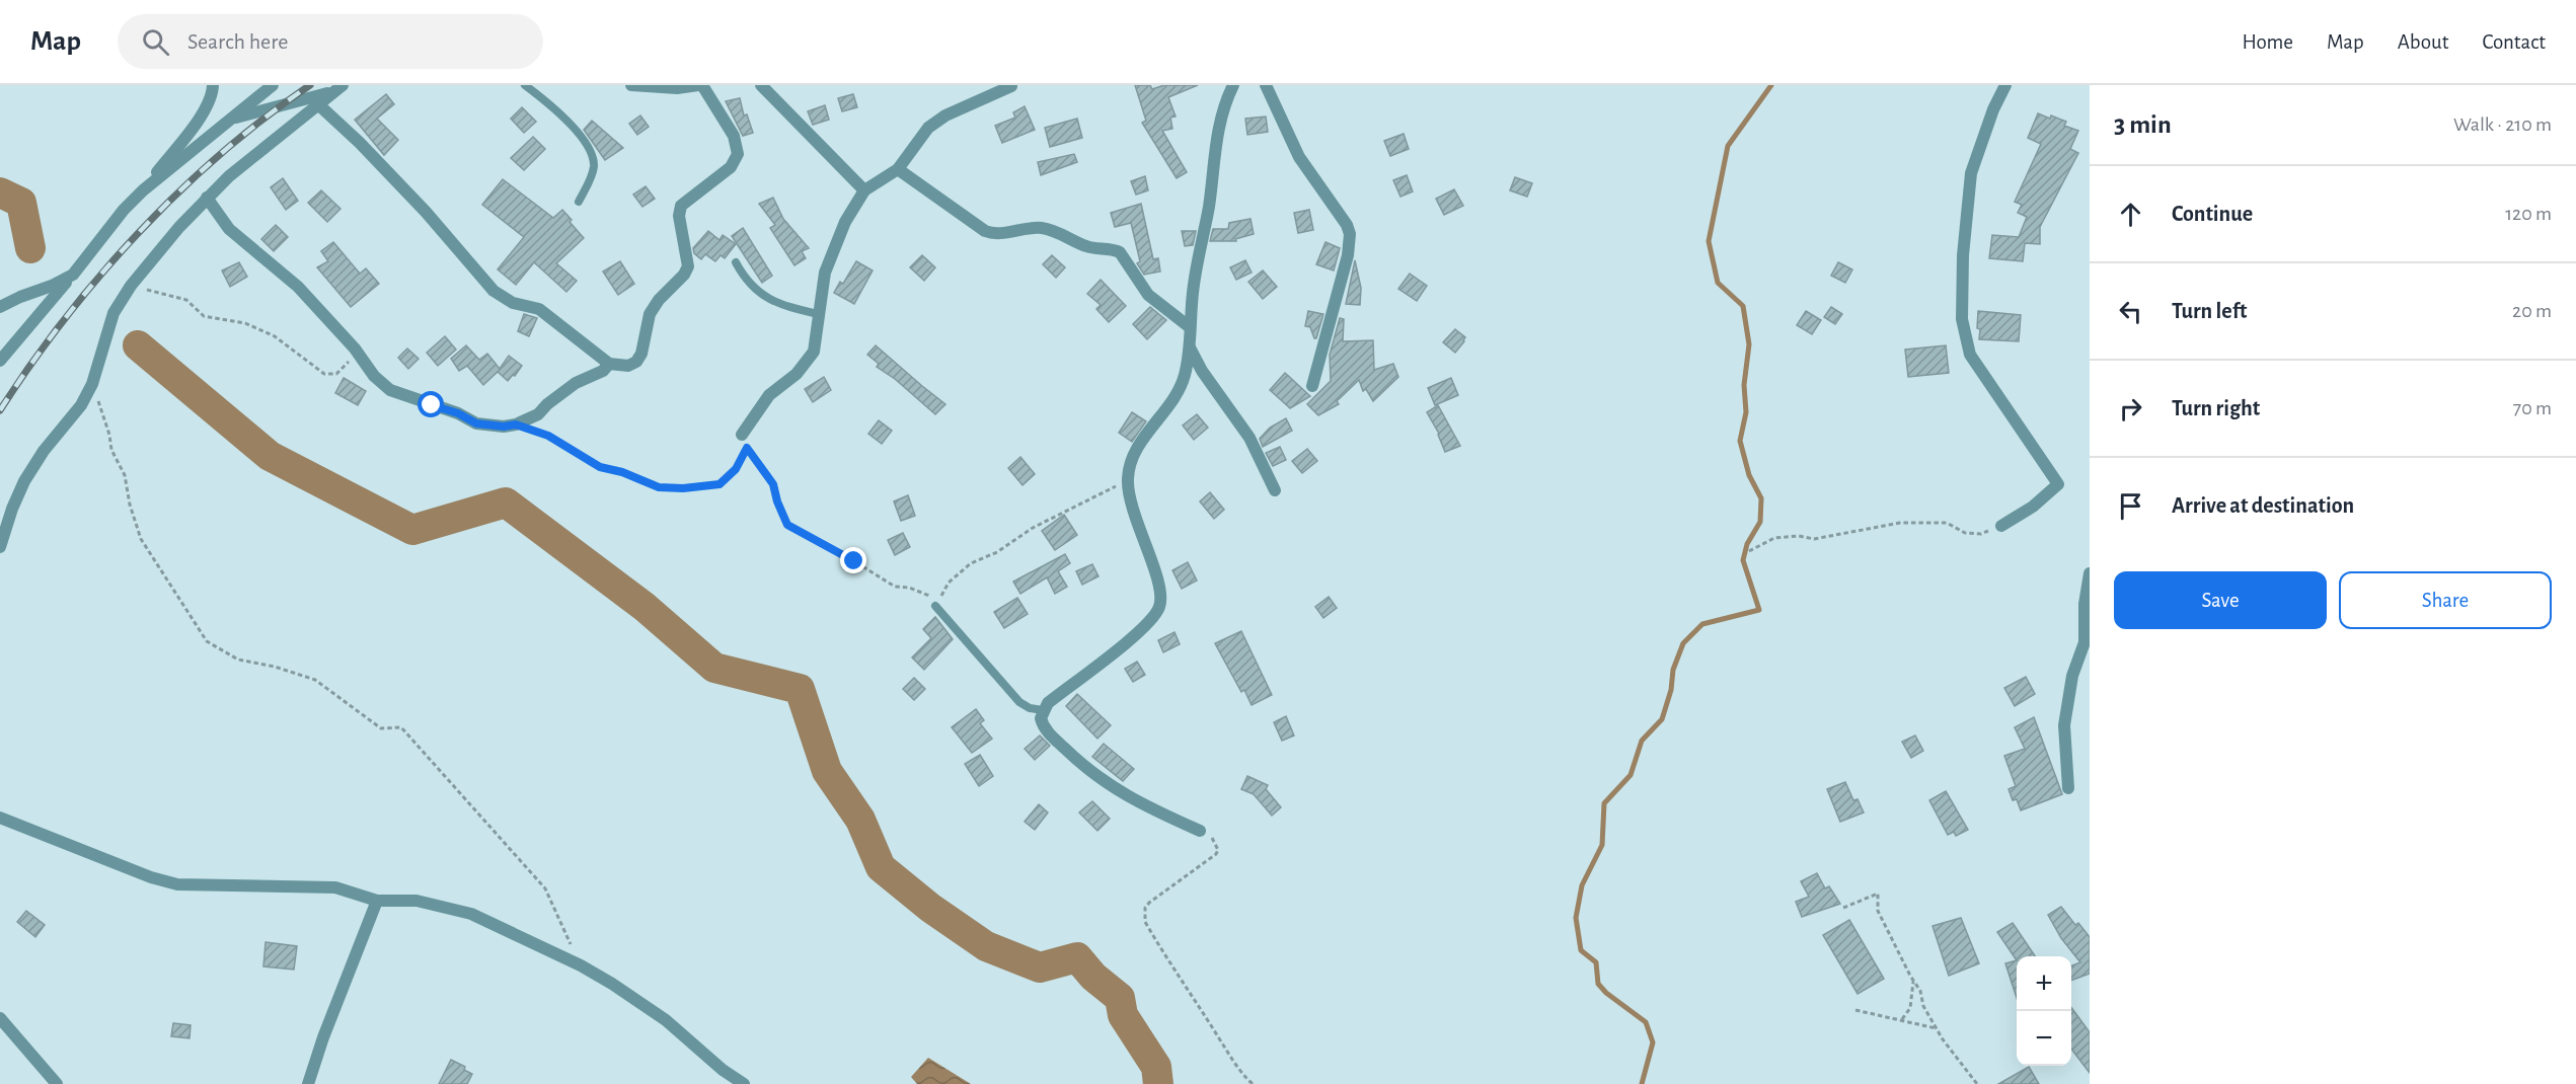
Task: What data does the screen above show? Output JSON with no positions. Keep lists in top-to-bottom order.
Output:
{
  "page": {
    "header": "Map",
    "search": "Search here",
    "nav": [
      "Home",
      "Map",
      "About",
      "Contact"
    ],
    "heading": ["3 min", "Walk · 210 m"],
    "list": [
      ["Continue", "120 m"],
      ["Turn left", "20 m"],
      ["Turn right", "70 m"],
      "Arrive at destination"
    ],
    "buttons": ["Save", "Share"],
    "map_buttons": ["+", "−"]
  }
}
